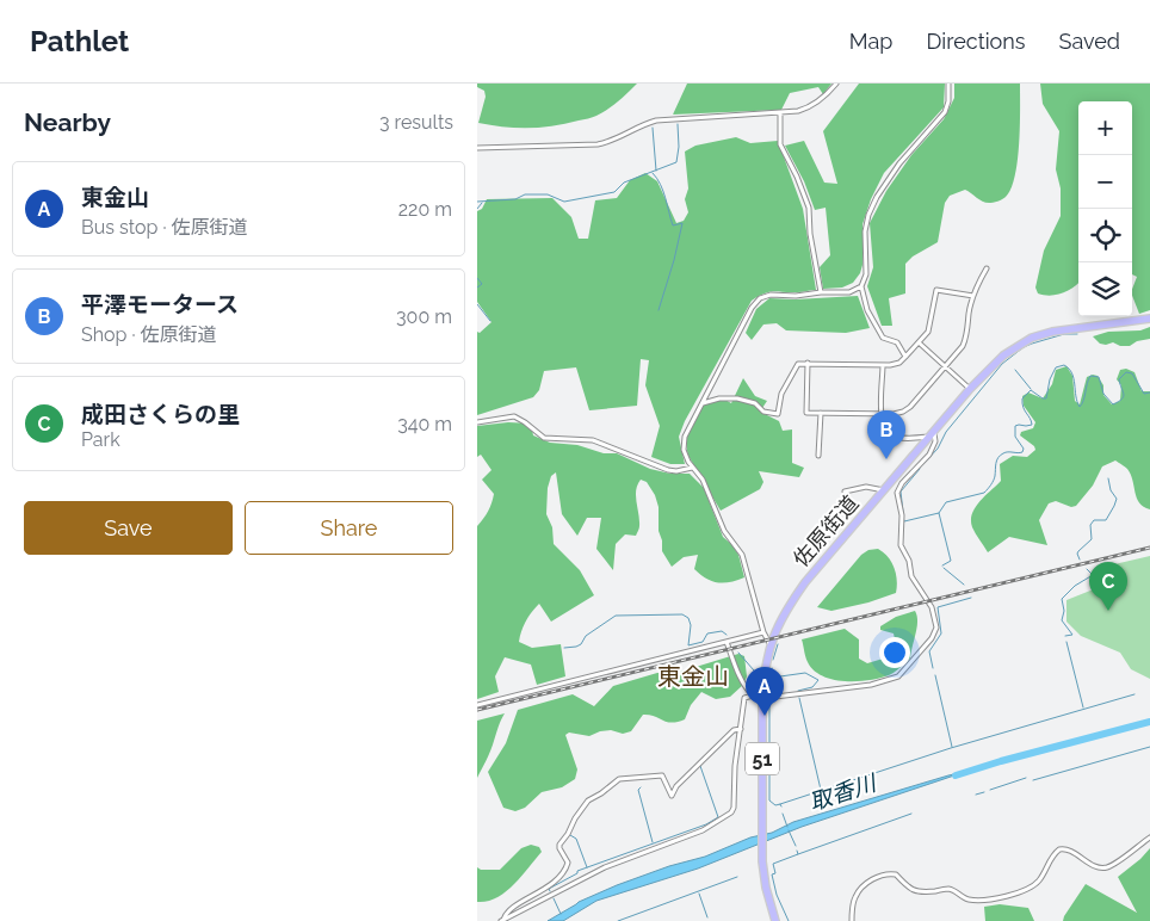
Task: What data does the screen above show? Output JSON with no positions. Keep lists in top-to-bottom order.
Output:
{
  "streets": {
    "highway": ["佐原街道", "51"]
  },
  "districts": ["東金山"],
  "water": ["取香川"],
  "page": {
    "header": "Pathlet",
    "nav": ["Map", "Directions", "Saved"],
    "heading": ["Nearby", "3 results"],
    "map_buttons": ["+", "−"],
    "list": [
      {
        "mark": "A",
        "name": "東金山",
        "note": "Bus stop · 佐原街道",
        "value": "220 m"
      },
      {
        "mark": "B",
        "name": "平澤モータース",
        "note": "Shop · 佐原街道",
        "value": "300 m"
      },
      {
        "mark": "C",
        "name": "成田さくらの里",
        "note": "Park",
        "value": "340 m"
      }
    ],
    "pins": ["B", "C", "A"],
    "buttons": ["Save", "Share"]
  }
}
